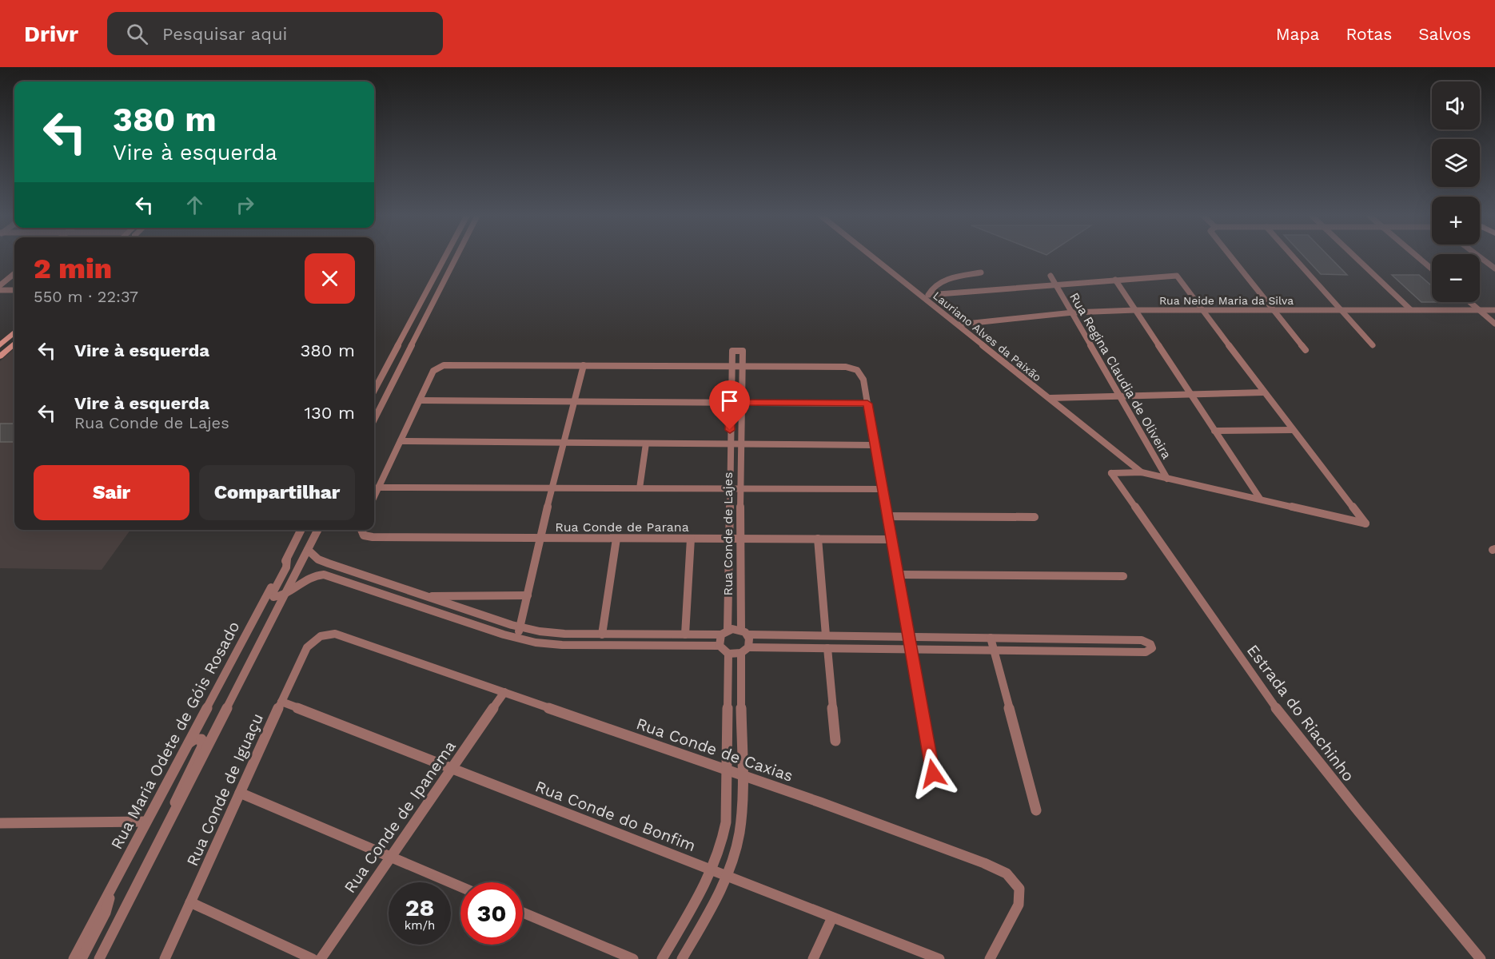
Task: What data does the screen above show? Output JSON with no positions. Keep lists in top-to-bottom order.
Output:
{
  "streets": {
    "street": [
      "Rua Neide Maria da Silva",
      "Lauriano Alves da Paixão",
      "Rua Regina Claudia de Oliveira",
      "Rua Conde de Parana",
      "Rua Conde de Lajes",
      "Estrada do Riachinho",
      "Rua Maria Odete de Góis Rosado",
      "Rua Conde de Caxias",
      "Rua Conde de Iguaçu",
      "Rua Conde do Bonfim",
      "Rua Conde de Ipanema"
    ]
  },
  "crossings": [
    ["Rua Neide Maria da Silva", "Lauriano Alves da Paixão"],
    ["Rua Neide Maria da Silva", "Rua Regina Claudia de Oliveira"],
    ["Lauriano Alves da Paixão", "Estrada do Riachinho"],
    ["Rua Conde de Parana", "Rua Conde de Lajes"],
    ["Rua Conde de Caxias", "Rua Conde de Iguaçu"],
    ["Rua Conde de Caxias", "Rua Conde de Ipanema"],
    ["Rua Conde de Iguaçu", "Rua Conde do Bonfim"],
    ["Rua Conde do Bonfim", "Rua Conde de Ipanema"]
  ],
  "page": {
    "header": "Drivr",
    "search": "Pesquisar aqui",
    "nav": ["Mapa", "Rotas", "Salvos"],
    "map_buttons": ["+", "−"],
    "turn": ["380 m", "Vire à esquerda"],
    "heading": ["2 min", "550 m · 22:37"],
    "list": [
      {
        "name": "Vire à esquerda",
        "value": "380 m"
      },
      {
        "name": "Vire à esquerda",
        "note": "Rua Conde de Lajes",
        "value": "130 m"
      }
    ],
    "buttons": ["Sair", "Compartilhar"],
    "speed": "28 km/h",
    "limit": "30"
  }
}
